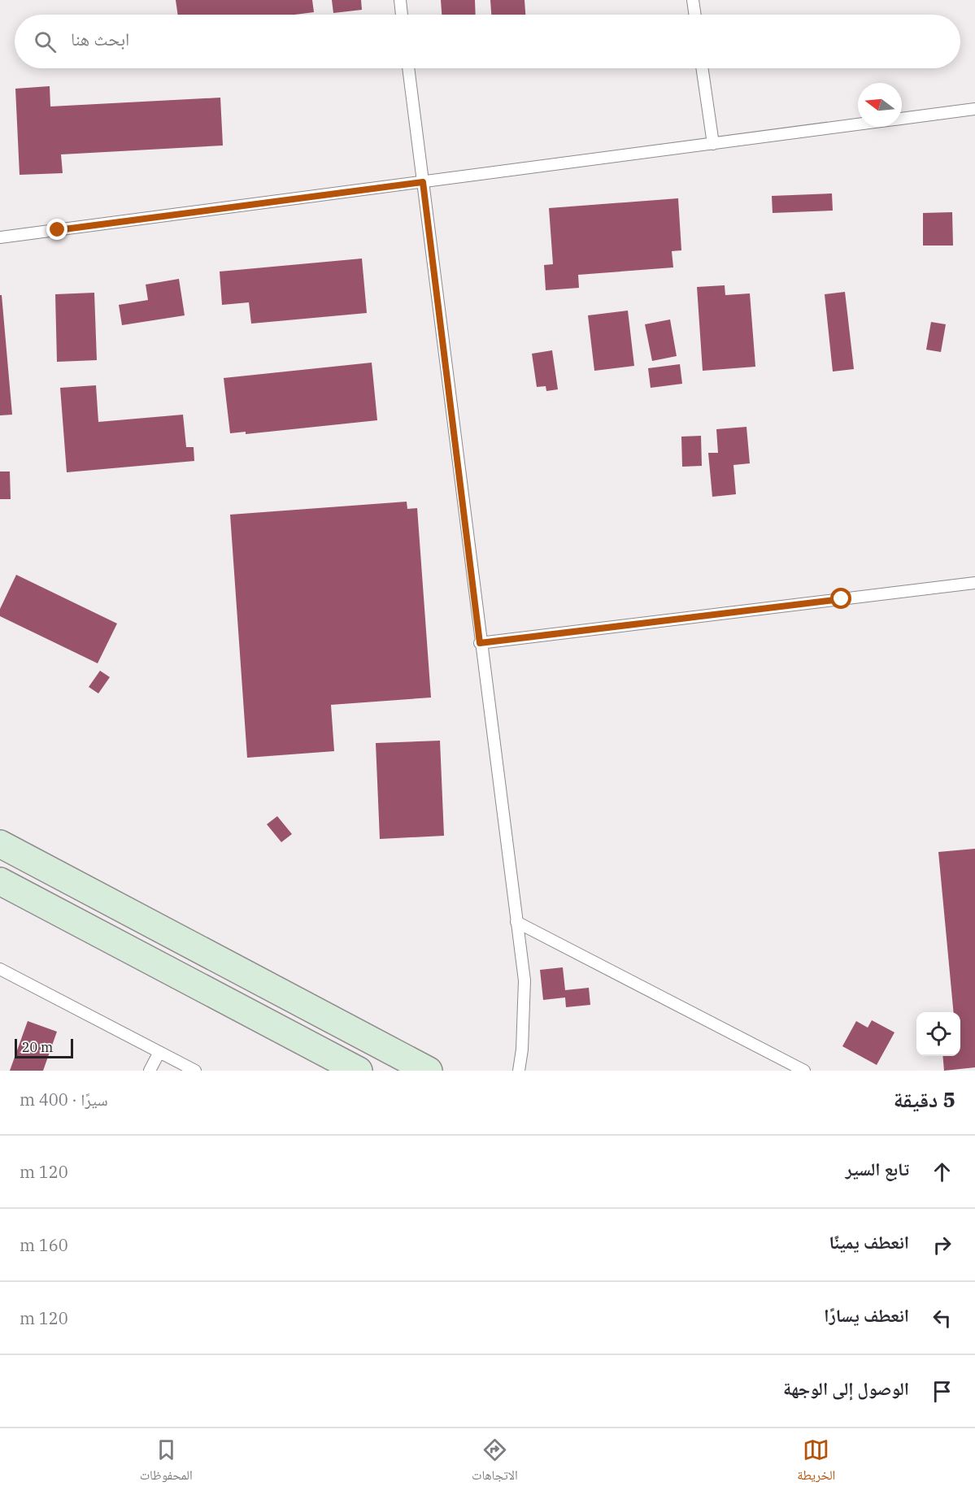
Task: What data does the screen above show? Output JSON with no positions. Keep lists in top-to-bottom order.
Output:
{
  "scale_bar": "20 m",
  "north": "left",
  "page": {
    "search": "ابحث هنا",
    "scale": "20 m",
    "heading": ["5 دقيقة", "سيرًا · 400 m"],
    "list": [
      ["تابع السير", "120 m"],
      ["انعطف يمينًا", "160 m"],
      ["انعطف يسارًا", "120 m"],
      "الوصول إلى الوجهة"
    ],
    "nav": ["الخريطة", "الاتجاهات", "المحفوظات"]
  }
}
